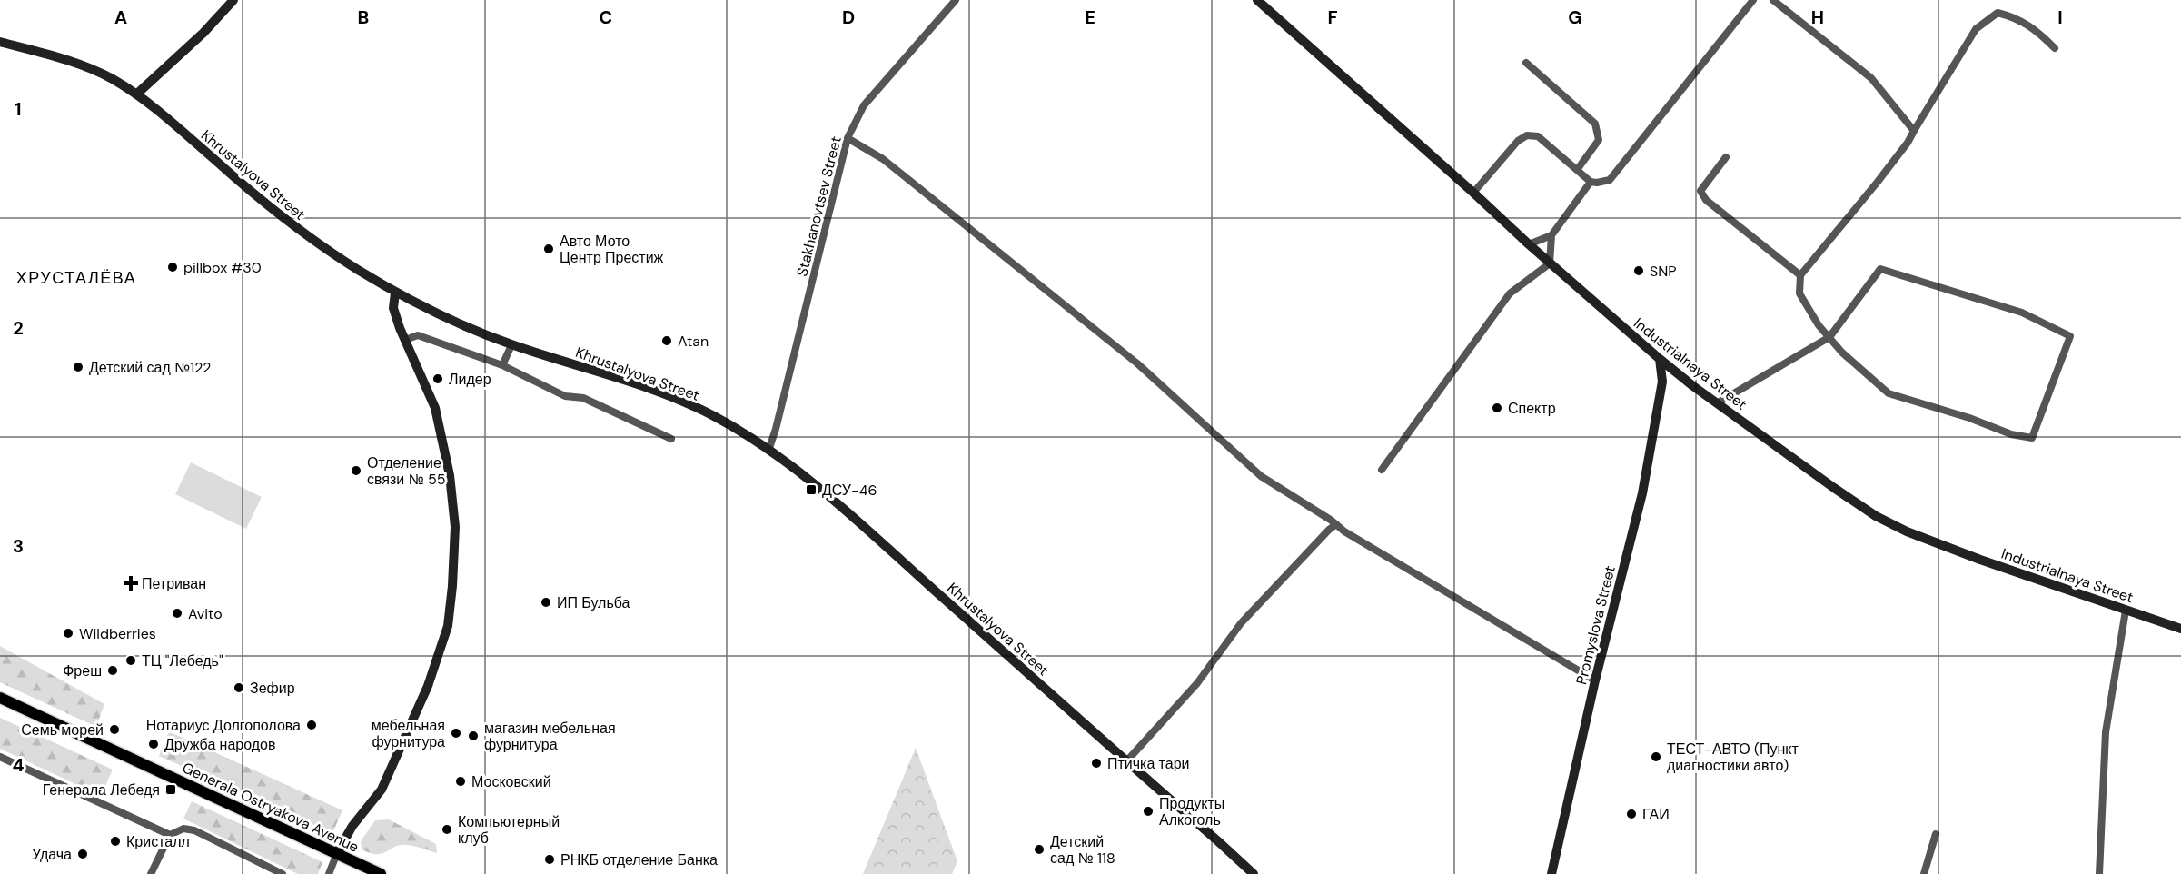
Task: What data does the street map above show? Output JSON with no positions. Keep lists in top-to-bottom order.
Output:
{
  "streets": {
    "main road": [
      "Khrustalyova Street",
      "Industrialnaya Street",
      "Promyslova Street",
      "Generala Ostryakova Avenue"
    ],
    "street": ["Stakhanovtsev Street"]
  },
  "crossings": [
    ["Khrustalyova Street", "Stakhanovtsev Street"],
    ["Industrialnaya Street", "Promyslova Street"]
  ],
  "districts": ["ХРУСТАЛЁВА"],
  "places": {
    "other": [
      "Авто Мото Центр Престиж",
      "pillbox #30",
      "SNP",
      "Atan",
      "Детский сад №122",
      "Лидер",
      "Спектр",
      "Отделение связи № 55",
      "ИП Бульба",
      "Avito",
      "Wildberries",
      "ТЦ \"Лебедь\"",
      "Фреш",
      "Зефир",
      "Нотариус Долгополова",
      "Семь морей",
      "мебельная фурнитура",
      "магазин мебельная фурнитура",
      "Дружба народов",
      "ТЕСТ-АВТО (Пункт диагностики авто)",
      "Птичка тари",
      "Московский",
      "Продукты Алкоголь",
      "ГАИ",
      "Компьютерный клуб",
      "Кристалл",
      "Детский сад № 118",
      "Удача",
      "РНКБ отделение Банка"
    ],
    "transit": ["ДСУ-46", "Генерала Лебедя"],
    "health": ["Петриван"]
  },
  "grid": {
    "columns": [
      "A",
      "B",
      "C",
      "D",
      "E",
      "F",
      "G",
      "H",
      "I"
    ],
    "rows": [
      "1",
      "2",
      "3",
      "4"
    ]
  }
}
